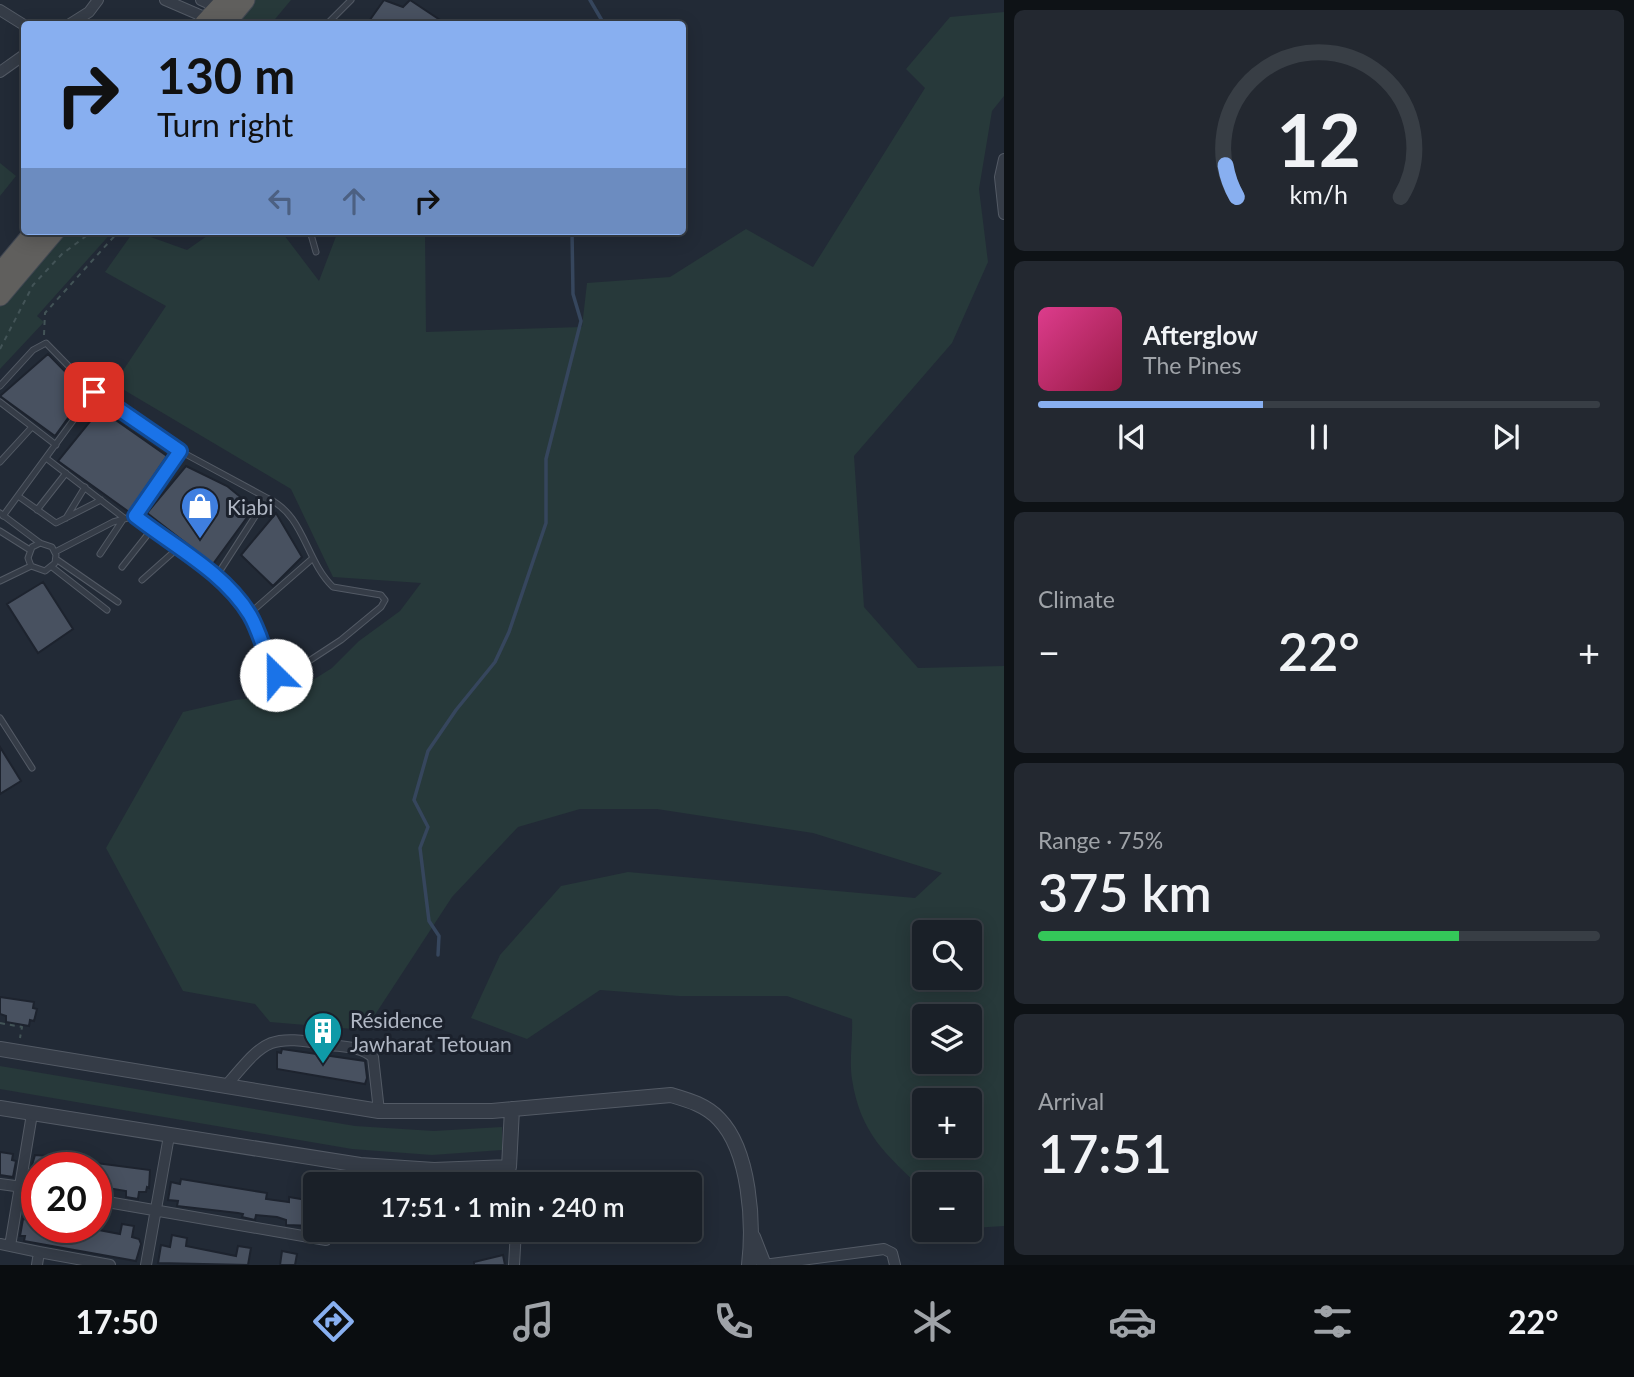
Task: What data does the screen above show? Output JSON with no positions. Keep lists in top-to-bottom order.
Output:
{
  "places": {
    "shop": ["Kiabi"],
    "building": ["Résidence Jawharat Tetouan"]
  },
  "page": {
    "turn": ["130 m", "Turn right"],
    "song": ["Afterglow", "The Pines"],
    "tile": [
      "Climate",
      ["Range · 75%", "375 km"],
      ["Arrival", "17:51"]
    ],
    "heat": ["−", "22°", "+"],
    "map_buttons": ["+", "−"],
    "limit": "20",
    "trip": "17:51 · 1 min · 240 m",
    "tabs": ["17:50", "22°"],
    "gauge": ["12", "km/h"]
  }
}
